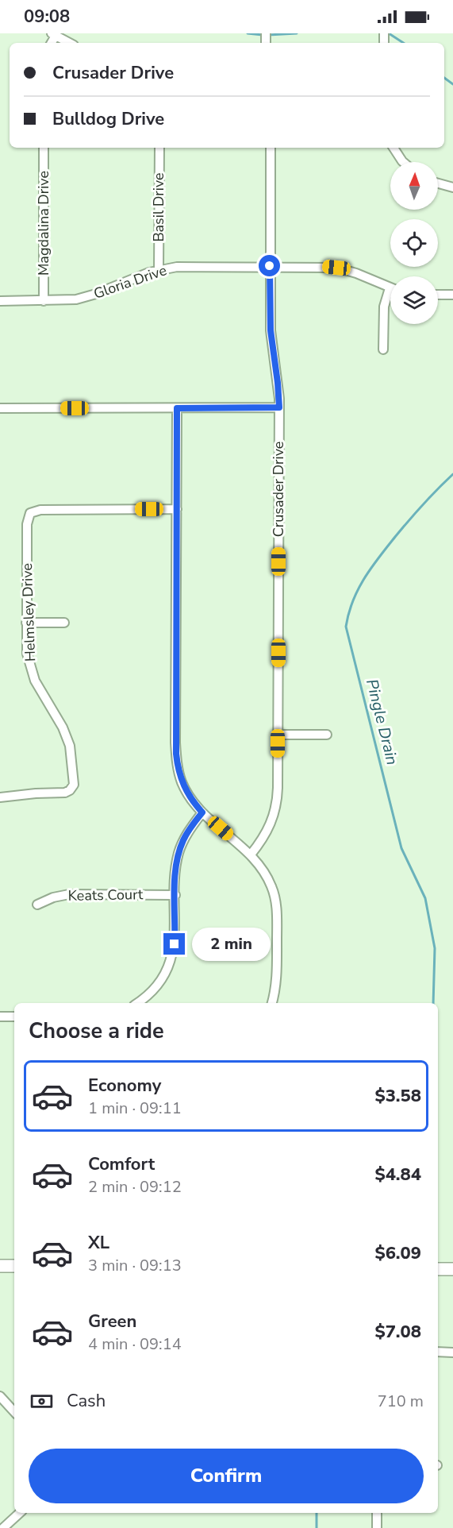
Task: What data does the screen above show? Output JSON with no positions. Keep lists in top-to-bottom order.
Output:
{
  "streets": {
    "street": [
      "Basil Drive",
      "Magdalina Drive",
      "Gloria Drive",
      "Crusader Drive",
      "Helmsley Drive",
      "Keats Court"
    ]
  },
  "crossings": [
    ["Basil Drive", "Gloria Drive"],
    ["Magdalina Drive", "Gloria Drive"],
    ["Gloria Drive", "Crusader Drive"]
  ],
  "water": ["Pingle Drain"],
  "north": "top",
  "page": {
    "status": "09:08",
    "banner": ["Crusader Drive", "Bulldog Drive"],
    "bubble": "2 min",
    "heading": "Choose a ride",
    "list": [
      {
        "name": "Economy",
        "note": "1 min · 09:11",
        "value": "$3.58"
      },
      {
        "name": "Comfort",
        "note": "2 min · 09:12",
        "value": "$4.84"
      },
      {
        "name": "XL",
        "note": "3 min · 09:13",
        "value": "$6.09"
      },
      {
        "name": "Green",
        "note": "4 min · 09:14",
        "value": "$7.08"
      }
    ],
    "pay": ["Cash", "710 m"],
    "buttons": "Confirm"
  }
}
